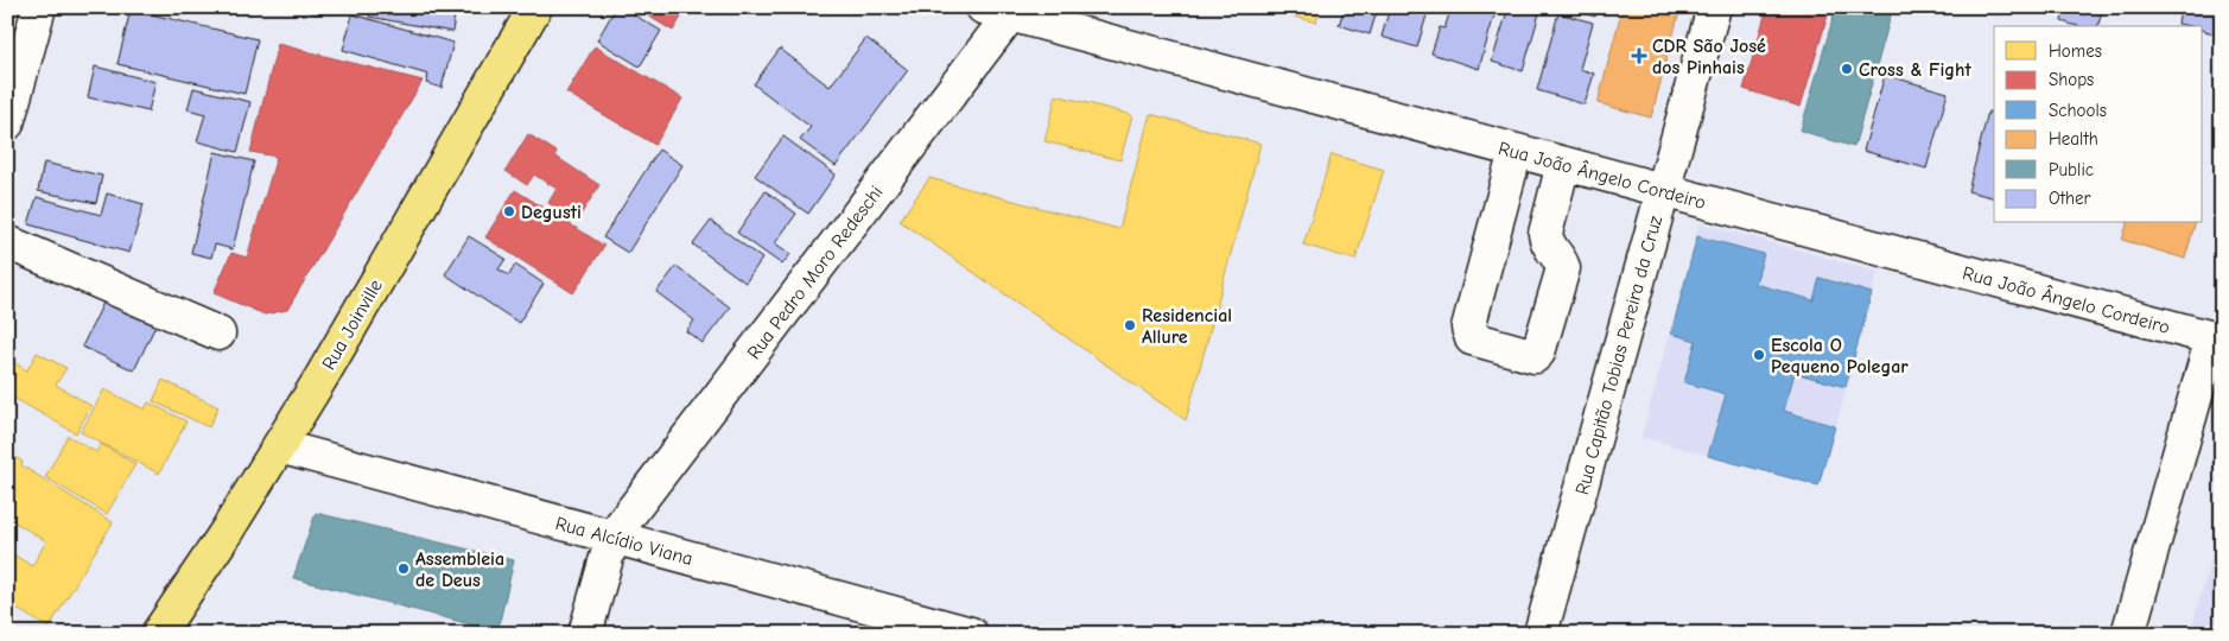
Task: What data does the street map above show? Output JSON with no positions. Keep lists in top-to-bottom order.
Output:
{
  "streets": {
    "main road": ["Rua Joinville"],
    "street": [
      "Rua João Ângelo Cordeiro",
      "Rua Pedro Moro Redeschi",
      "Rua Capitão Tobias Pereira da Cruz",
      "Rua Alcídio Viana"
    ]
  },
  "crossings": [
    ["Rua João Ângelo Cordeiro", "Rua Pedro Moro Redeschi"],
    ["Rua João Ângelo Cordeiro", "Rua Capitão Tobias Pereira da Cruz"],
    ["Rua Pedro Moro Redeschi", "Rua Alcídio Viana"],
    ["Rua Joinville", "Rua Alcídio Viana"]
  ],
  "places": {
    "health": ["CDR São José dos Pinhais"],
    "other": [
      "Cross & Fight",
      "Degusti",
      "Residencial Allure",
      "Escola O Pequeno Polegar",
      "Assembleia de Deus"
    ]
  },
  "legend": [
    "Homes",
    "Shops",
    "Schools",
    "Health",
    "Public",
    "Other"
  ]
}
